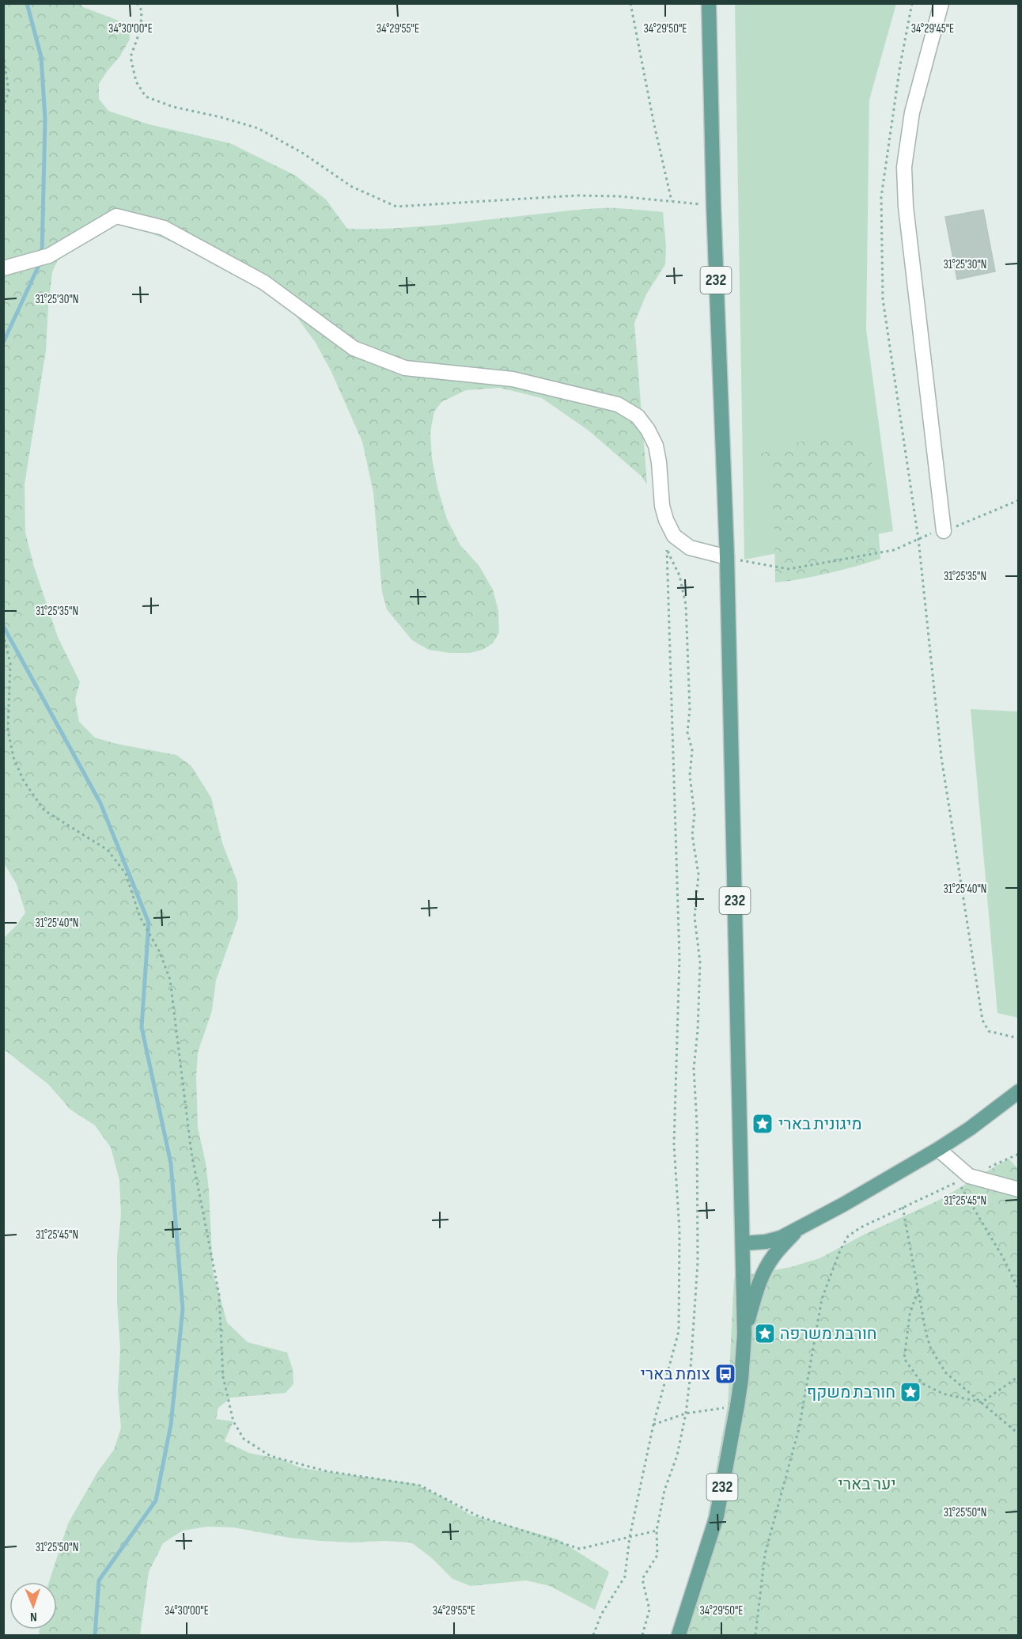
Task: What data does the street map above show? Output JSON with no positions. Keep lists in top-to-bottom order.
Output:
{
  "streets": {
    "main road": ["232"]
  },
  "parks": ["יער בארי"],
  "places": {
    "place": ["מיגונית בארי", "חורבת משרפה", "חורבת משקף"],
    "bus stop": ["צומת בארי"]
  },
  "north": "bottom",
  "coordinates": [
    "34°30'00\"E",
    "34°29'55\"E",
    "34°29'50\"E",
    "34°29'45\"E",
    "31°25'30\"N",
    "31°25'35\"N",
    "31°25'40\"N",
    "31°25'45\"N",
    "31°25'50\"N"
  ]
}
